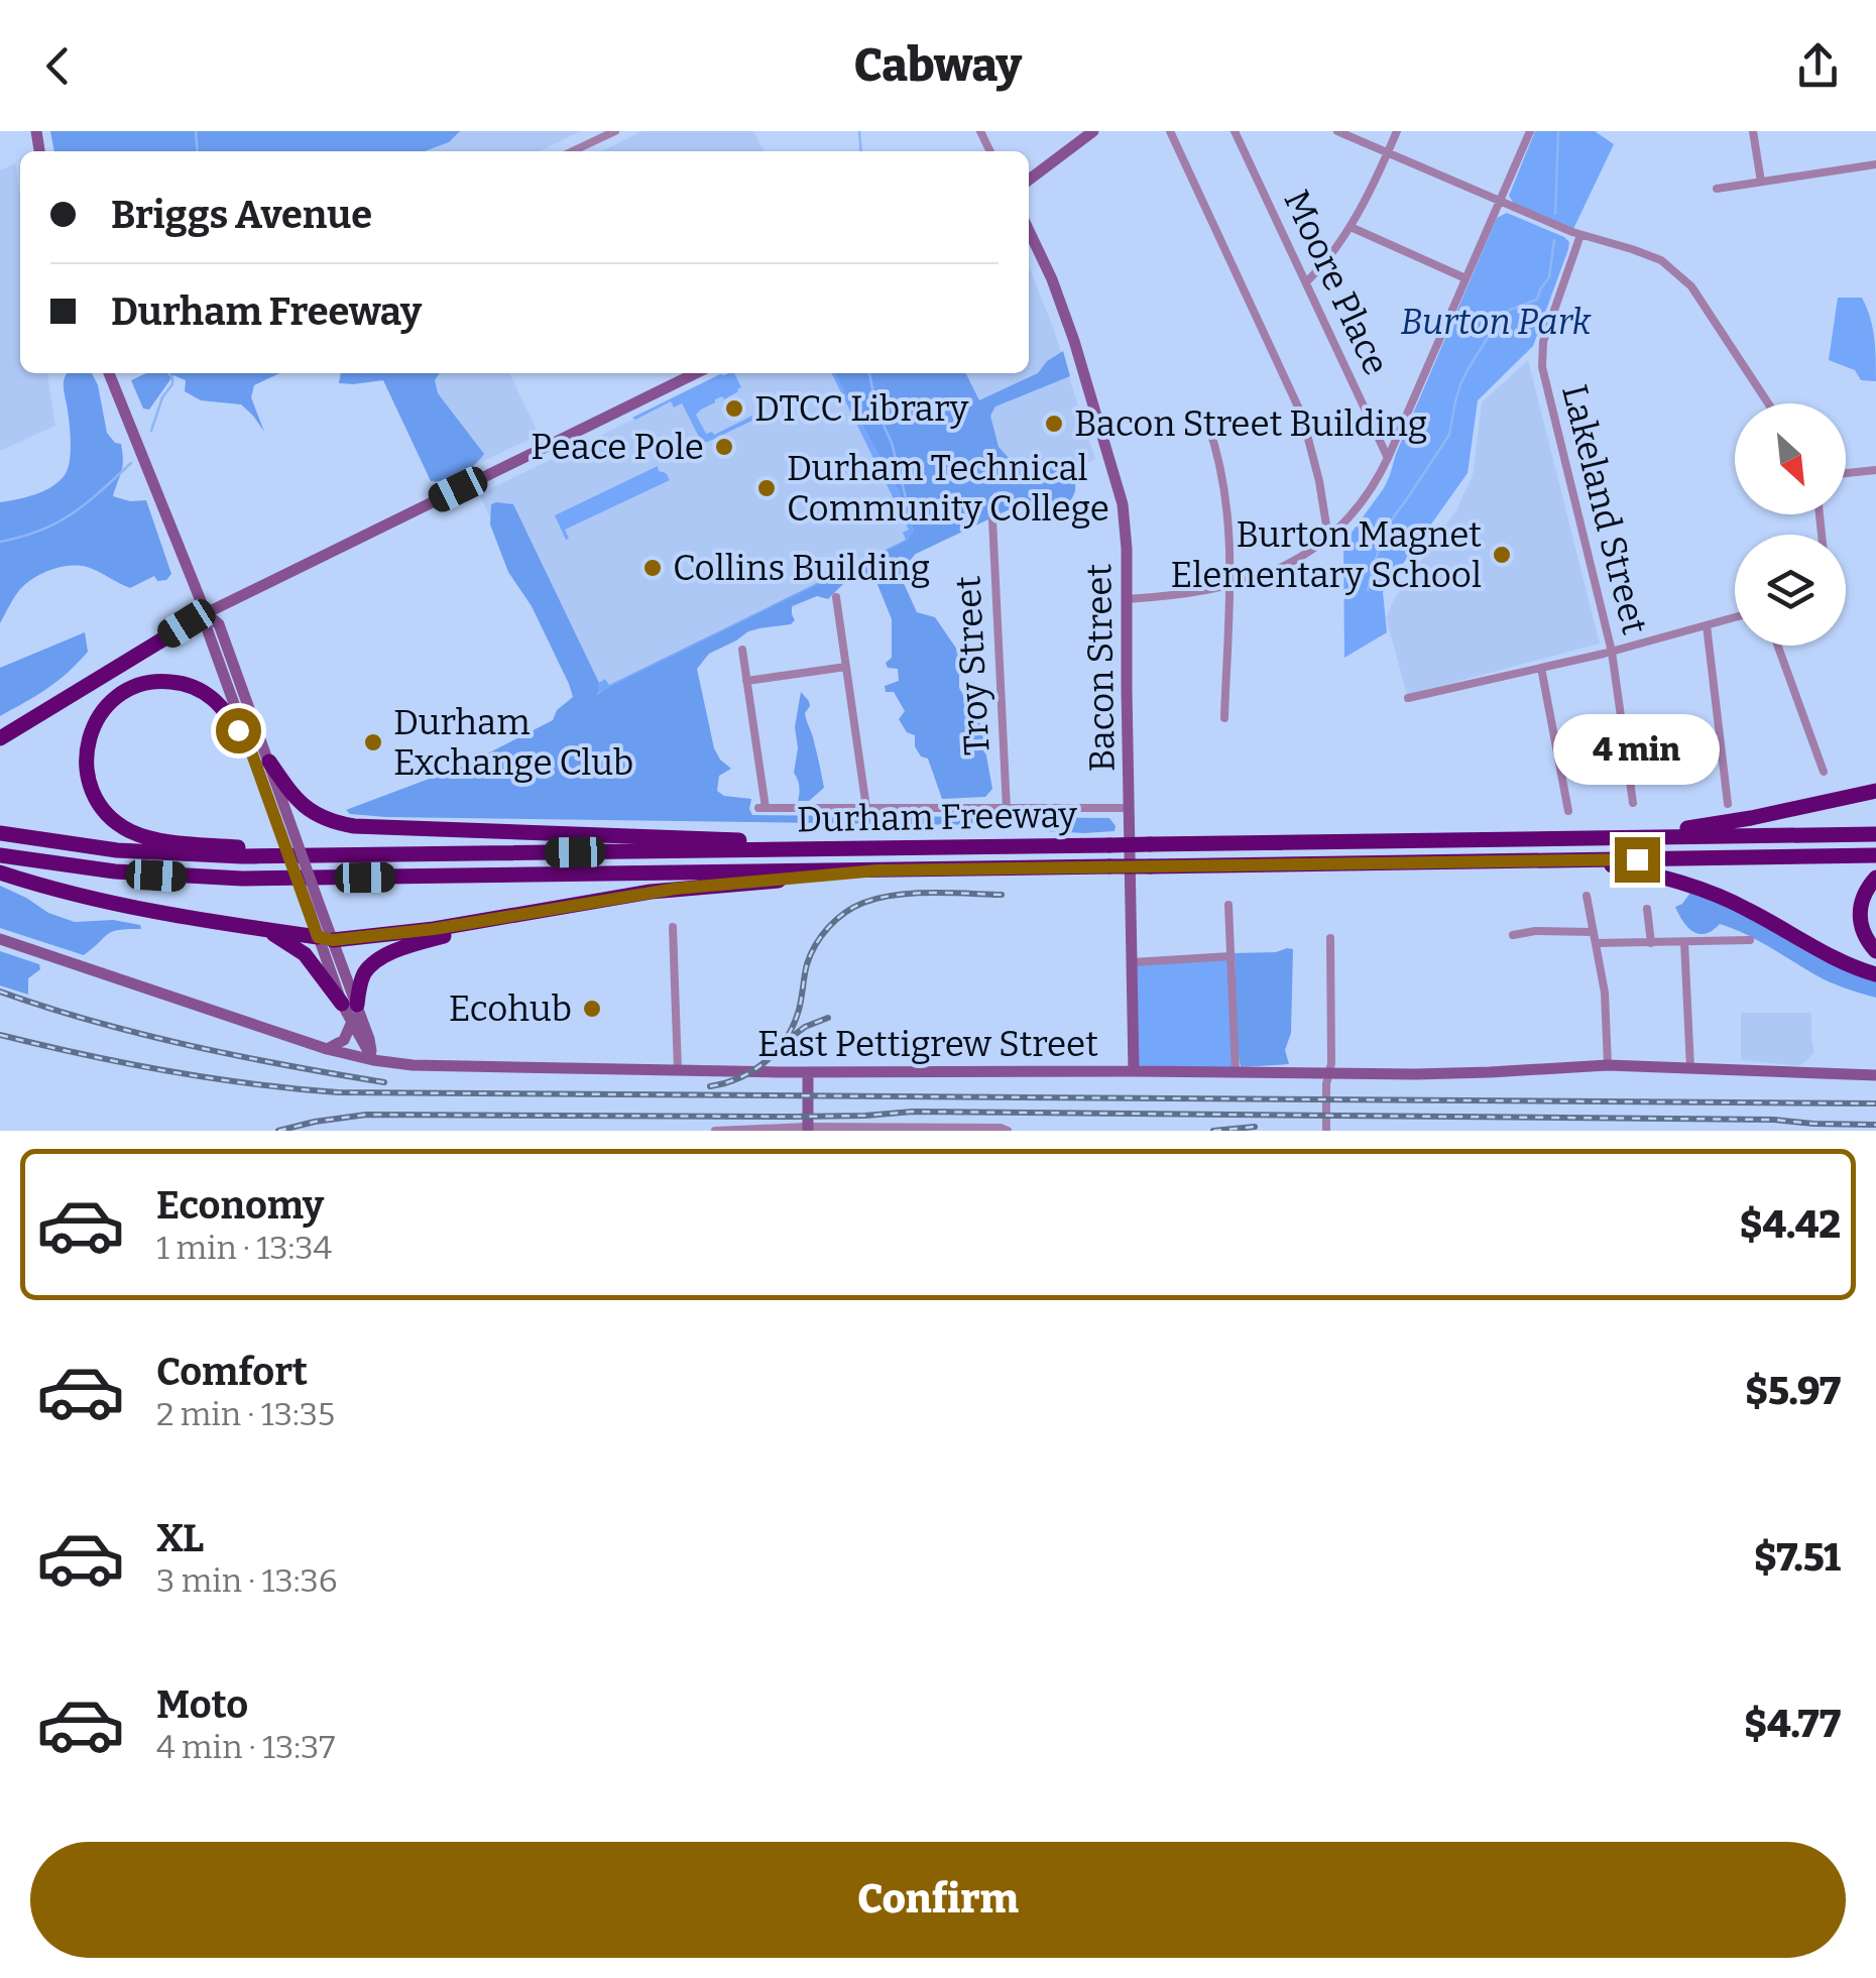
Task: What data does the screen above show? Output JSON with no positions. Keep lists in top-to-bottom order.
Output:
{
  "streets": {
    "highway": ["Durham Freeway"],
    "street": [
      "Moore Place",
      "Lakeland Street",
      "Troy Street",
      "Bacon Street",
      "East Pettigrew Street"
    ]
  },
  "crossings": [
    ["Bacon Street", "East Pettigrew Street"]
  ],
  "parks": ["Burton Park"],
  "places": [
    "DTCC Library",
    "Bacon Street Building",
    "Peace Pole",
    "Durham Technical Community College",
    "Burton Magnet Elementary School",
    "Collins Building",
    "Durham Exchange Club",
    "Ecohub"
  ],
  "north": "bottom right",
  "page": {
    "header": "Cabway",
    "banner": ["Briggs Avenue", "Durham Freeway"],
    "bubble": "4 min",
    "list": [
      {
        "name": "Economy",
        "note": "1 min · 13:34",
        "value": "$4.42"
      },
      {
        "name": "Comfort",
        "note": "2 min · 13:35",
        "value": "$5.97"
      },
      {
        "name": "XL",
        "note": "3 min · 13:36",
        "value": "$7.51"
      },
      {
        "name": "Moto",
        "note": "4 min · 13:37",
        "value": "$4.77"
      }
    ],
    "buttons": "Confirm"
  }
}
